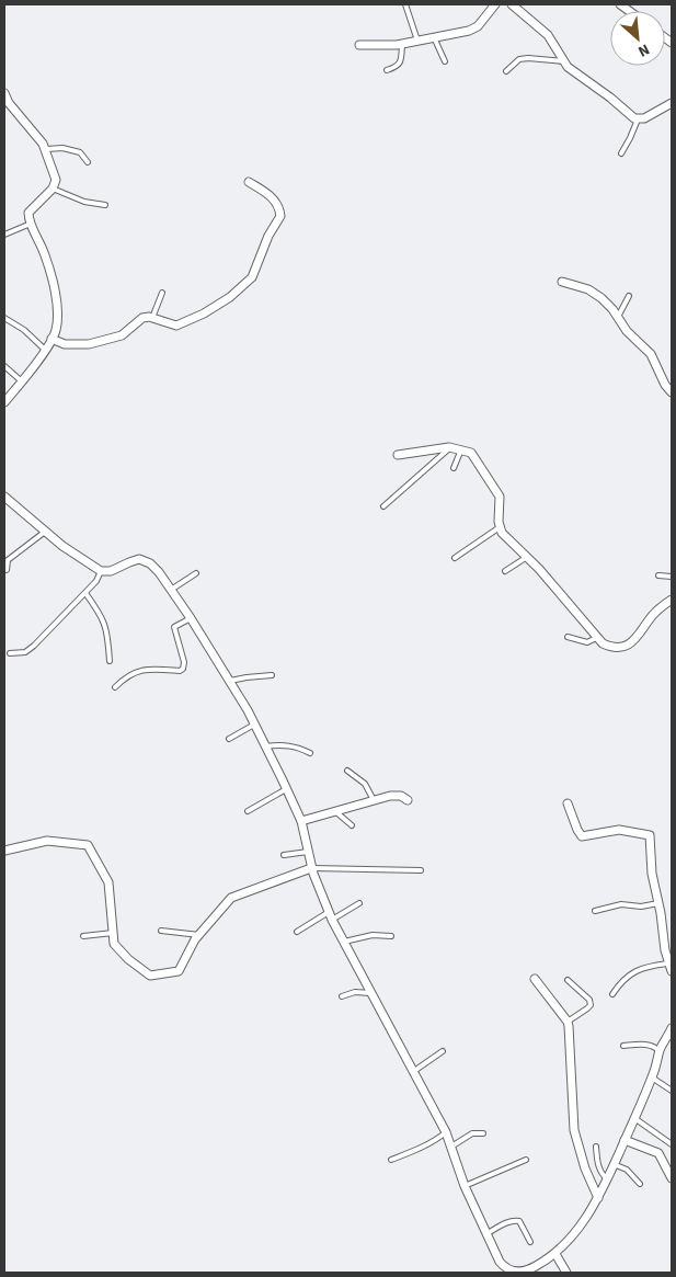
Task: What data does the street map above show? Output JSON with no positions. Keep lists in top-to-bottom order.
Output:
{
  "north": "bottom right"
}
